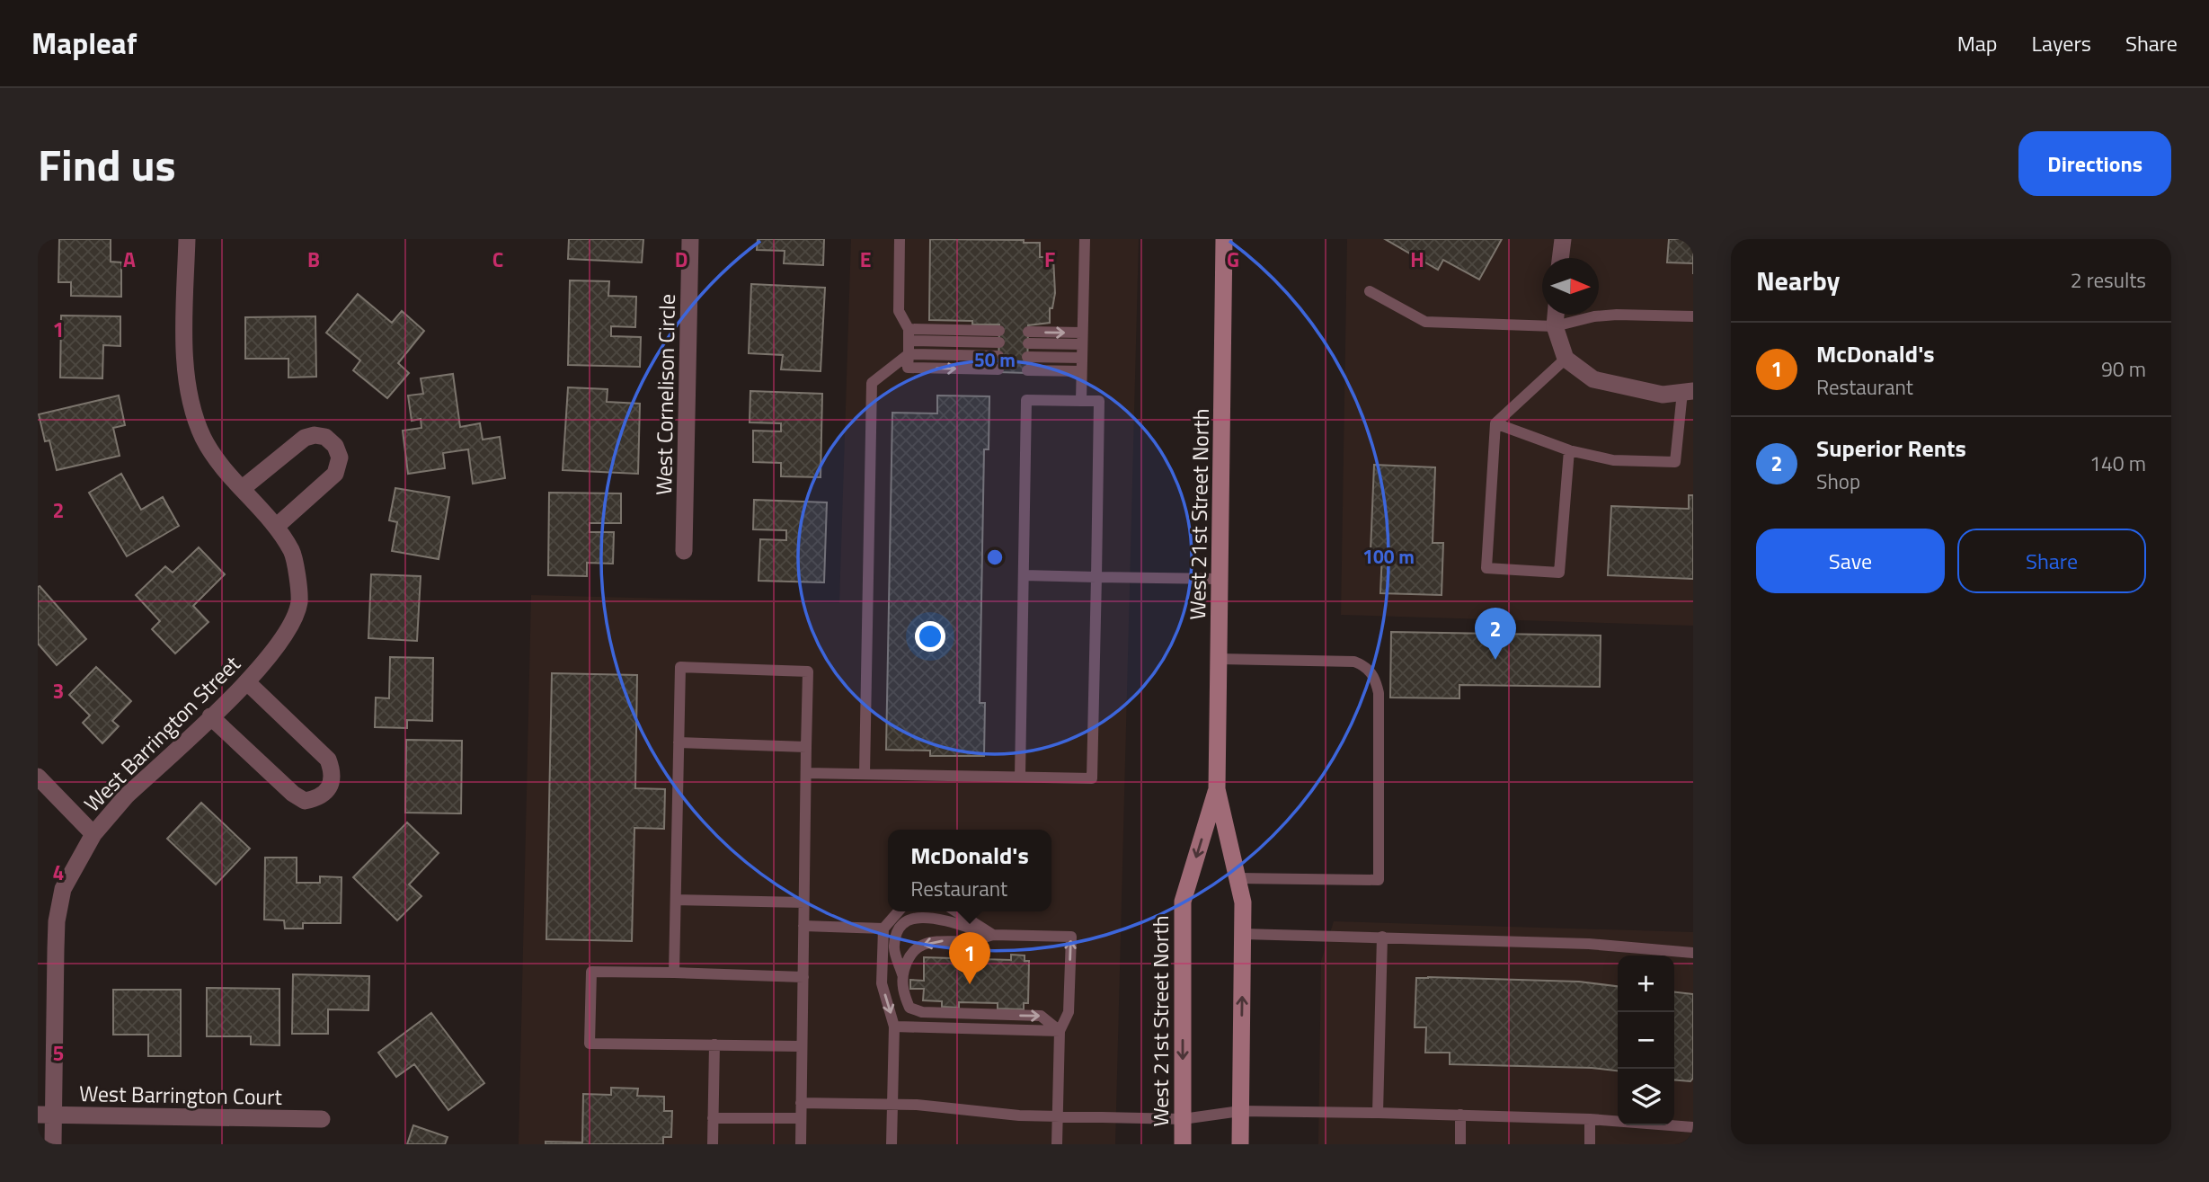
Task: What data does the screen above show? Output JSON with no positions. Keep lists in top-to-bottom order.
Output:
{
  "streets": {
    "main road": ["West 21st Street North"],
    "street": ["West Cornelison Circle", "West Barrington Street", "West Barrington Court"]
  },
  "crossings": [
    ["West Barrington Street", "West Barrington Court"]
  ],
  "north": "right",
  "page": {
    "header": "Mapleaf",
    "nav": ["Map", "Layers", "Share"],
    "title": "Find us",
    "buttons": [
      "Directions",
      ["Save", "Share"]
    ],
    "heading": ["Nearby", "2 results"],
    "list": [
      {
        "mark": "1",
        "name": "McDonald's",
        "note": "Restaurant",
        "value": "90 m"
      },
      {
        "mark": "2",
        "name": "Superior Rents",
        "note": "Shop",
        "value": "140 m"
      }
    ],
    "pins": ["2", "1"],
    "popup": ["McDonald's", "Restaurant"],
    "map_buttons": ["+", "−"]
  },
  "grid": {
    "columns": [
      "A",
      "B",
      "C",
      "D",
      "E",
      "F",
      "G",
      "H"
    ],
    "rows": [
      "1",
      "2",
      "3",
      "4",
      "5"
    ]
  },
  "rings": ["50 m", "100 m"]
}
